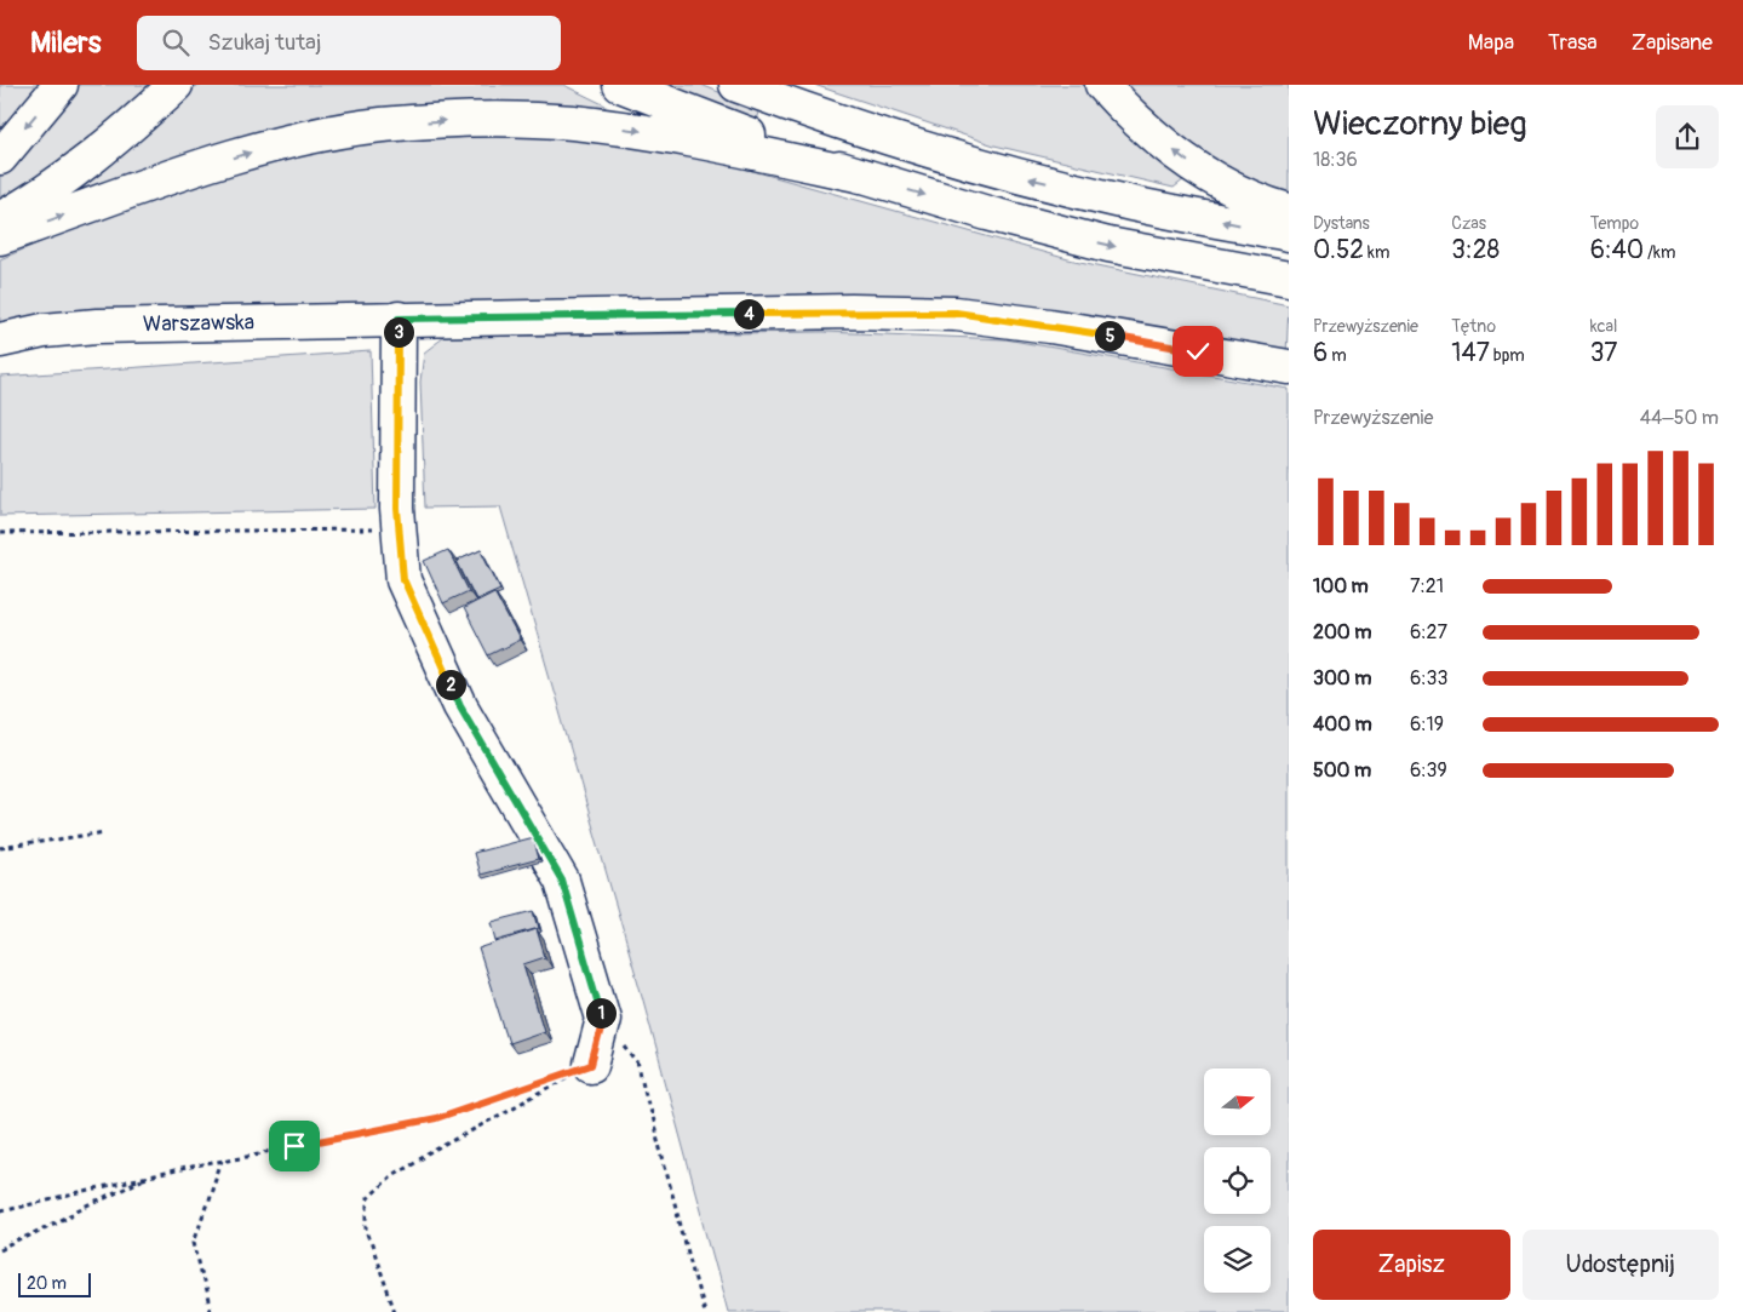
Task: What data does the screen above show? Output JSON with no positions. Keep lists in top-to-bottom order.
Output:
{
  "streets": {
    "main road": ["Warszawska"]
  },
  "scale_bar": "20 m",
  "north": "right",
  "page": {
    "header": "Milers",
    "search": "Szukaj tutaj",
    "nav": ["Mapa", "Trasa", "Zapisane"],
    "heading": ["Wieczorny bieg", "18:36"],
    "stats": [
      ["Dystans", "0.52 km"],
      ["Czas", "3:28"],
      ["Tempo", "6:40 /km"],
      ["Przewyższenie", "6 m"],
      ["Tętno", "147 bpm"],
      ["kcal", "37"]
    ],
    "pins": [
      "4",
      "3",
      "5",
      "2",
      "1"
    ],
    "chart": ["Przewyższenie", "44–50 m"],
    "list": [
      {
        "name": "100 m",
        "note": "7:21"
      },
      {
        "name": "200 m",
        "note": "6:27"
      },
      {
        "name": "300 m",
        "note": "6:33"
      },
      {
        "name": "400 m",
        "note": "6:19"
      },
      {
        "name": "500 m",
        "note": "6:39"
      }
    ],
    "buttons": ["Zapisz", "Udostępnij"],
    "scale": "20 m"
  }
}
